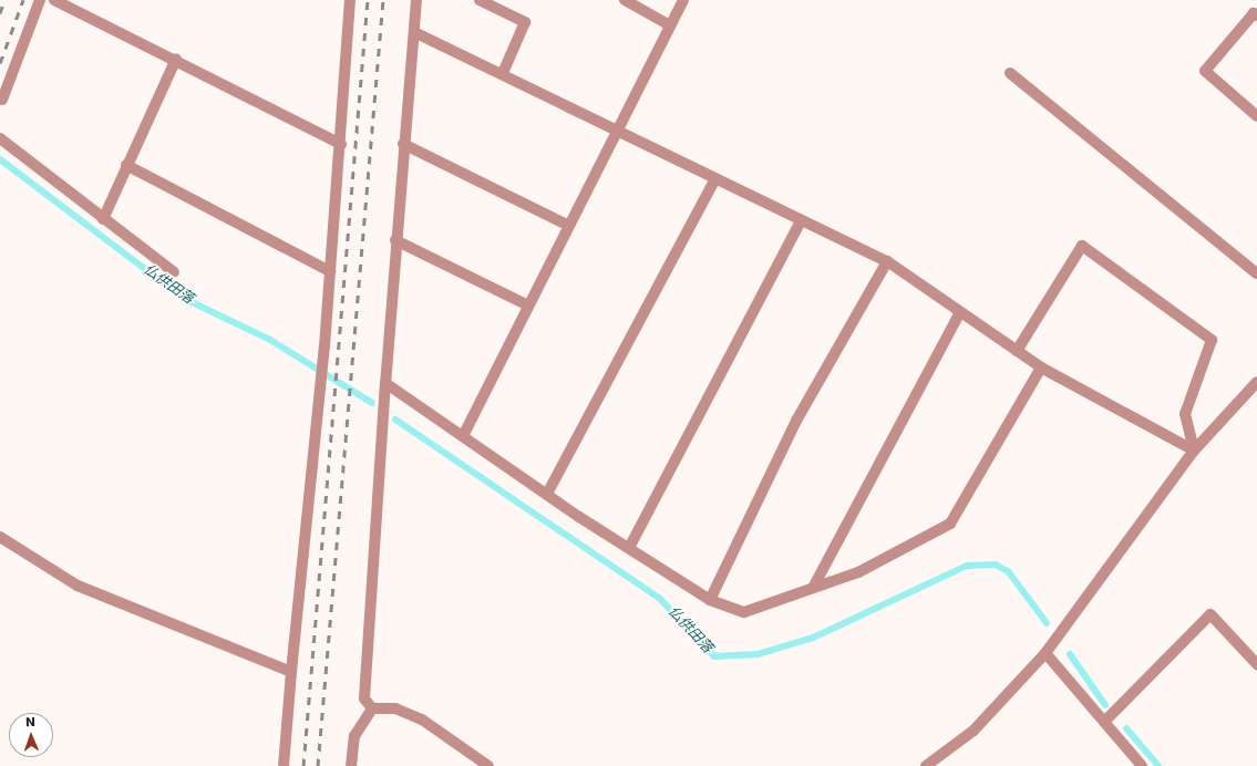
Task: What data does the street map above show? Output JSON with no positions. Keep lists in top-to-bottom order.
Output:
{
  "water": ["仏供田落"],
  "north": "top"
}
